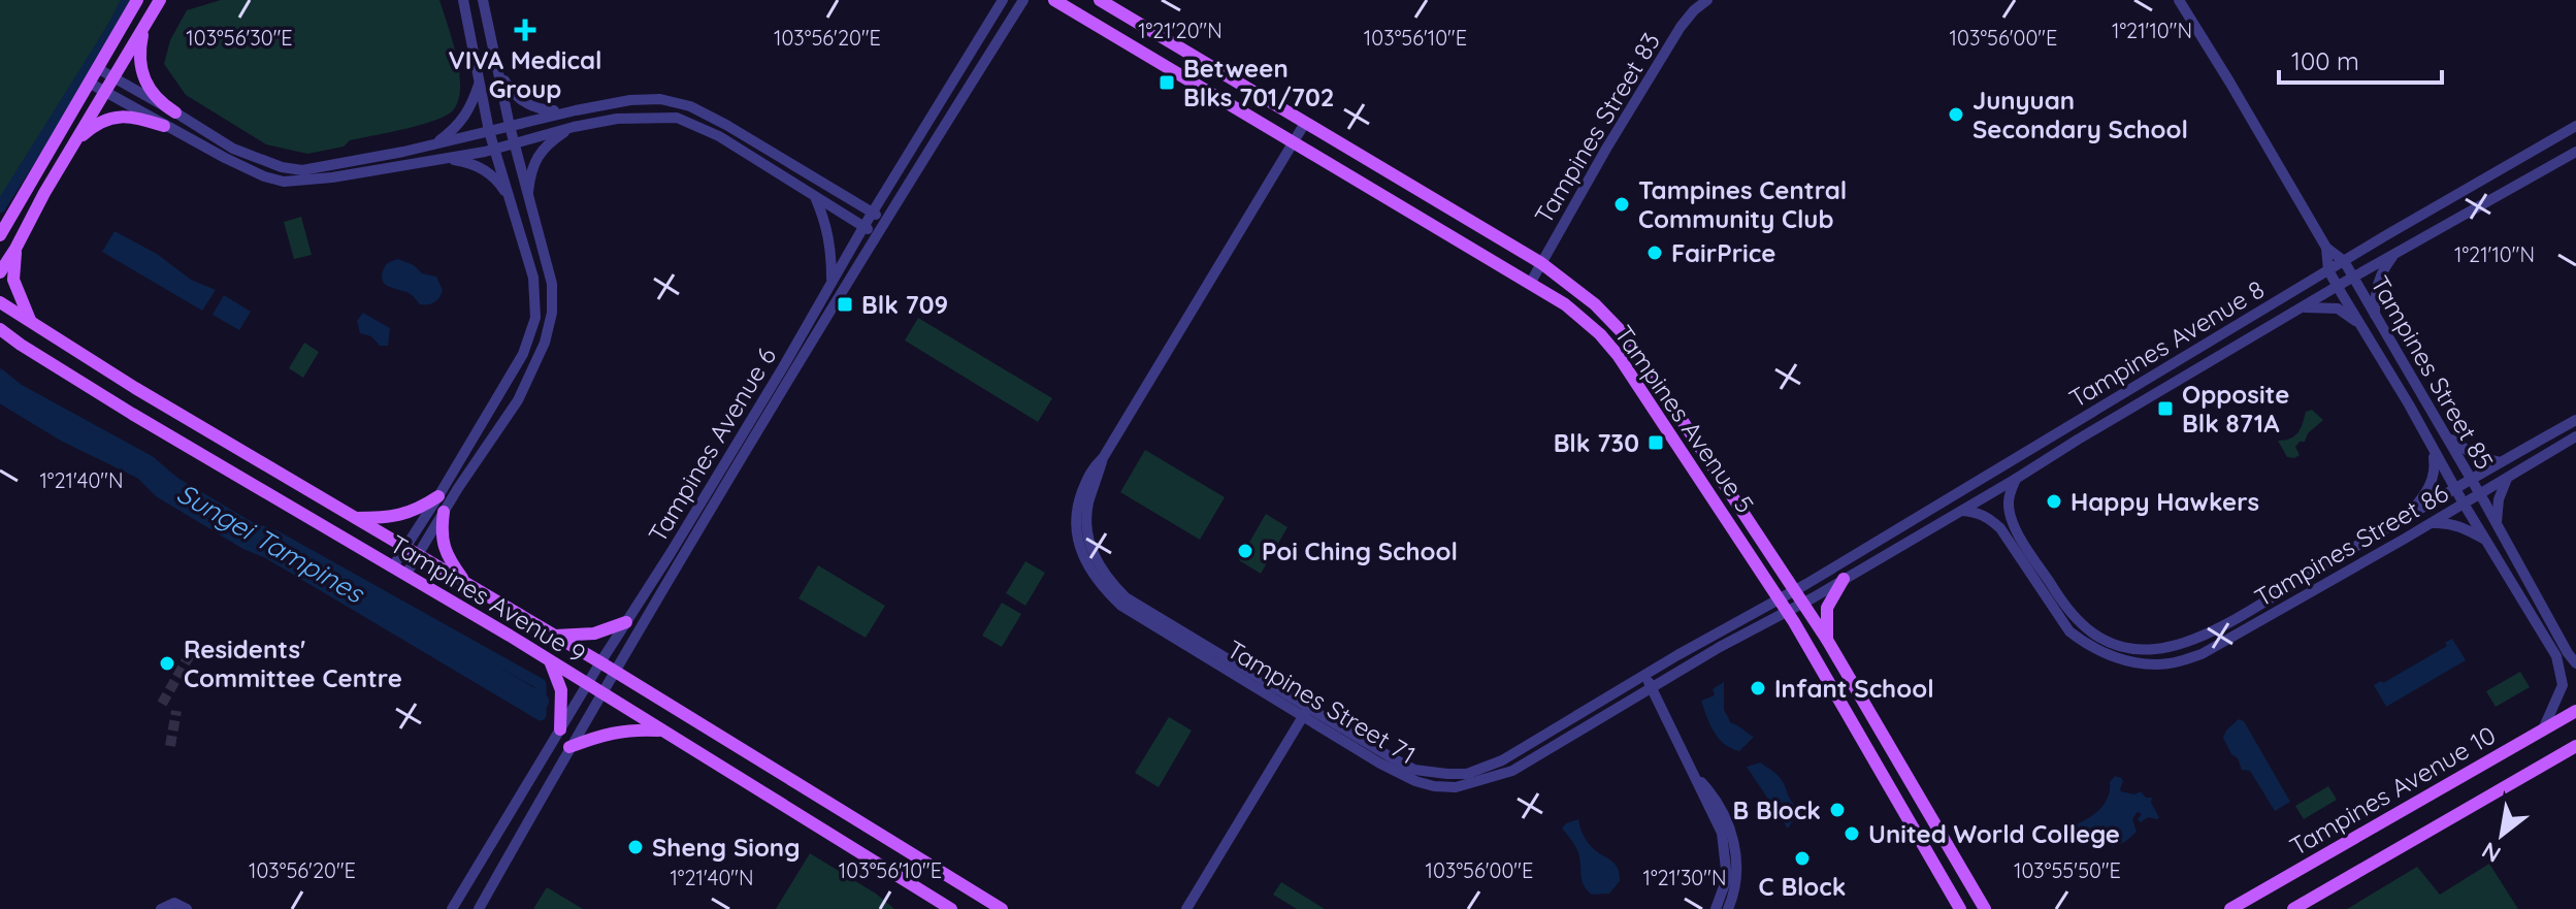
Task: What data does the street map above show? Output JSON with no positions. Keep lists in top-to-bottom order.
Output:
{
  "streets": {
    "main road": ["Tampines Avenue 5", "Tampines Avenue 9", "Tampines Avenue 10"],
    "street": [
      "Tampines Street 83",
      "Tampines Avenue 8",
      "Tampines Street 85",
      "Tampines Avenue 6",
      "Tampines Street 86",
      "Tampines Street 71"
    ]
  },
  "crossings": [
    ["Tampines Street 83", "Tampines Avenue 5"],
    ["Tampines Avenue 8", "Tampines Street 85"],
    ["Tampines Avenue 8", "Tampines Avenue 5"],
    ["Tampines Avenue 8", "Tampines Street 86"],
    ["Tampines Avenue 8", "Tampines Street 71"],
    ["Tampines Street 85", "Tampines Street 86"],
    ["Tampines Street 85", "Tampines Avenue 10"],
    ["Tampines Avenue 5", "Tampines Street 71"],
    ["Tampines Avenue 6", "Tampines Avenue 9"]
  ],
  "water": ["Sungei Tampines"],
  "places": {
    "health": ["VIVA Medical Group"],
    "transit": [
      "Between Blks 701/702",
      "Blk 709",
      "Opposite Blk 871A",
      "Blk 730"
    ],
    "other": [
      "Junyuan Secondary School",
      "Tampines Central Community Club",
      "FairPrice",
      "Happy Hawkers",
      "Poi Ching School",
      "Residents' Committee Centre",
      "Infant School",
      "B Block",
      "United World College",
      "Sheng Siong",
      "C Block"
    ]
  },
  "scale_bar": "100 m",
  "north": "bottom left",
  "coordinates": [
    "1°21'10\"N",
    "1°21'20\"N",
    "103°56'20\"E",
    "103°56'10\"E",
    "103°56'00\"E",
    "103°56'30\"E",
    "1°21'40\"N",
    "103°55'50\"E",
    "1°21'30\"N"
  ]
}
